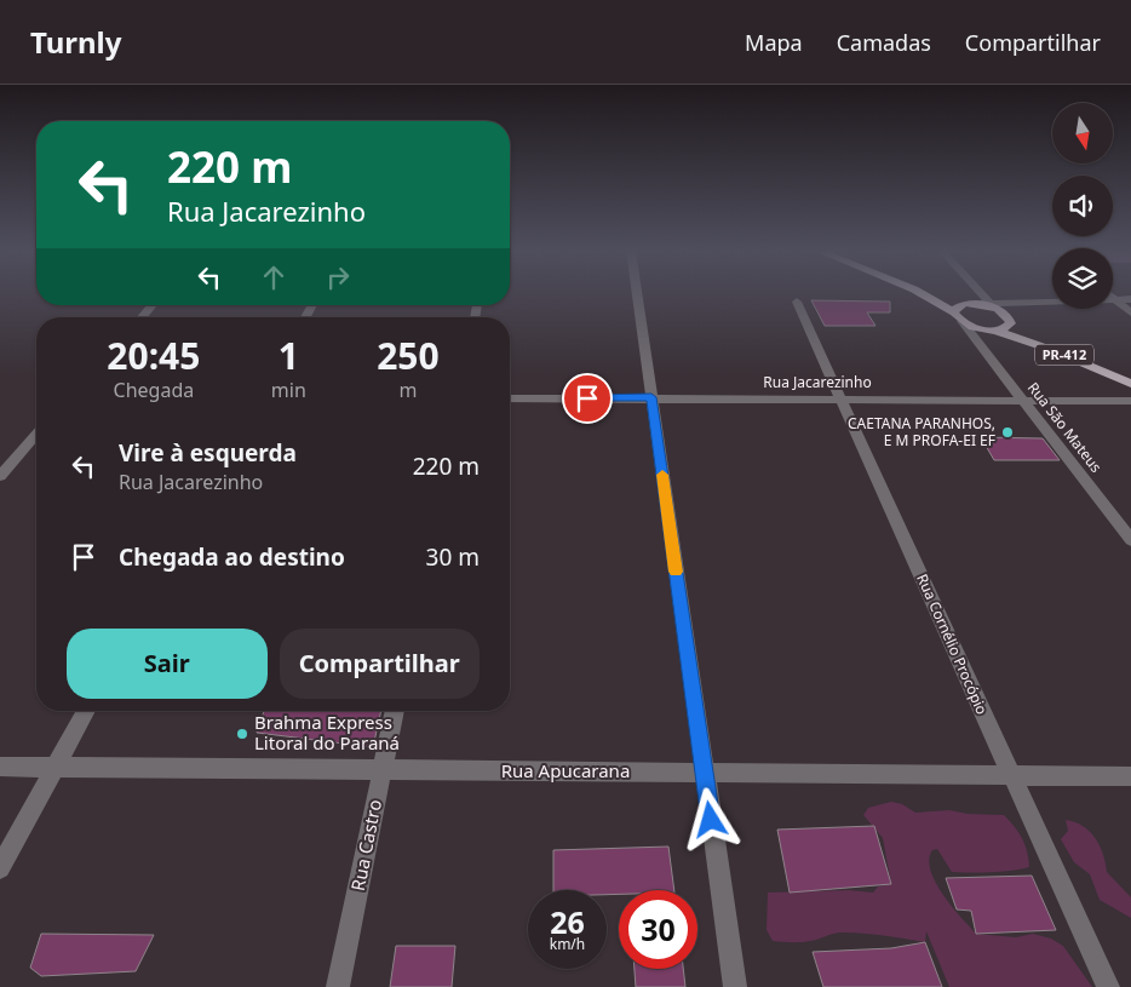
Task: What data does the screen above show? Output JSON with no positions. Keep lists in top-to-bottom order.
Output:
{
  "streets": {
    "main road": ["PR-412"],
    "street": [
      "Rua Jacarezinho",
      "Rua São Mateus",
      "Rua Cornélio Procópio",
      "Rua Apucarana",
      "Rua Castro"
    ]
  },
  "crossings": [
    ["PR-412", "Rua São Mateus"],
    ["Rua Jacarezinho", "Rua São Mateus"],
    ["Rua Jacarezinho", "Rua Cornélio Procópio"],
    ["Rua Cornélio Procópio", "Rua Apucarana"],
    ["Rua Apucarana", "Rua Castro"]
  ],
  "places": ["CAETANA PARANHOS, E M PROFA-EI EF", "Brahma Express Litoral do Paraná"],
  "north": "bottom",
  "page": {
    "header": "Turnly",
    "nav": ["Mapa", "Camadas", "Compartilhar"],
    "turn": ["220 m", "Rua Jacarezinho"],
    "eta": [
      "20:45",
      "Chegada",
      "1",
      "min",
      "250",
      "m"
    ],
    "list": [
      {
        "name": "Vire à esquerda",
        "note": "Rua Jacarezinho",
        "value": "220 m"
      },
      {
        "name": "Chegada ao destino",
        "value": "30 m"
      }
    ],
    "buttons": ["Sair", "Compartilhar"],
    "speed": "26 km/h",
    "limit": "30"
  }
}
